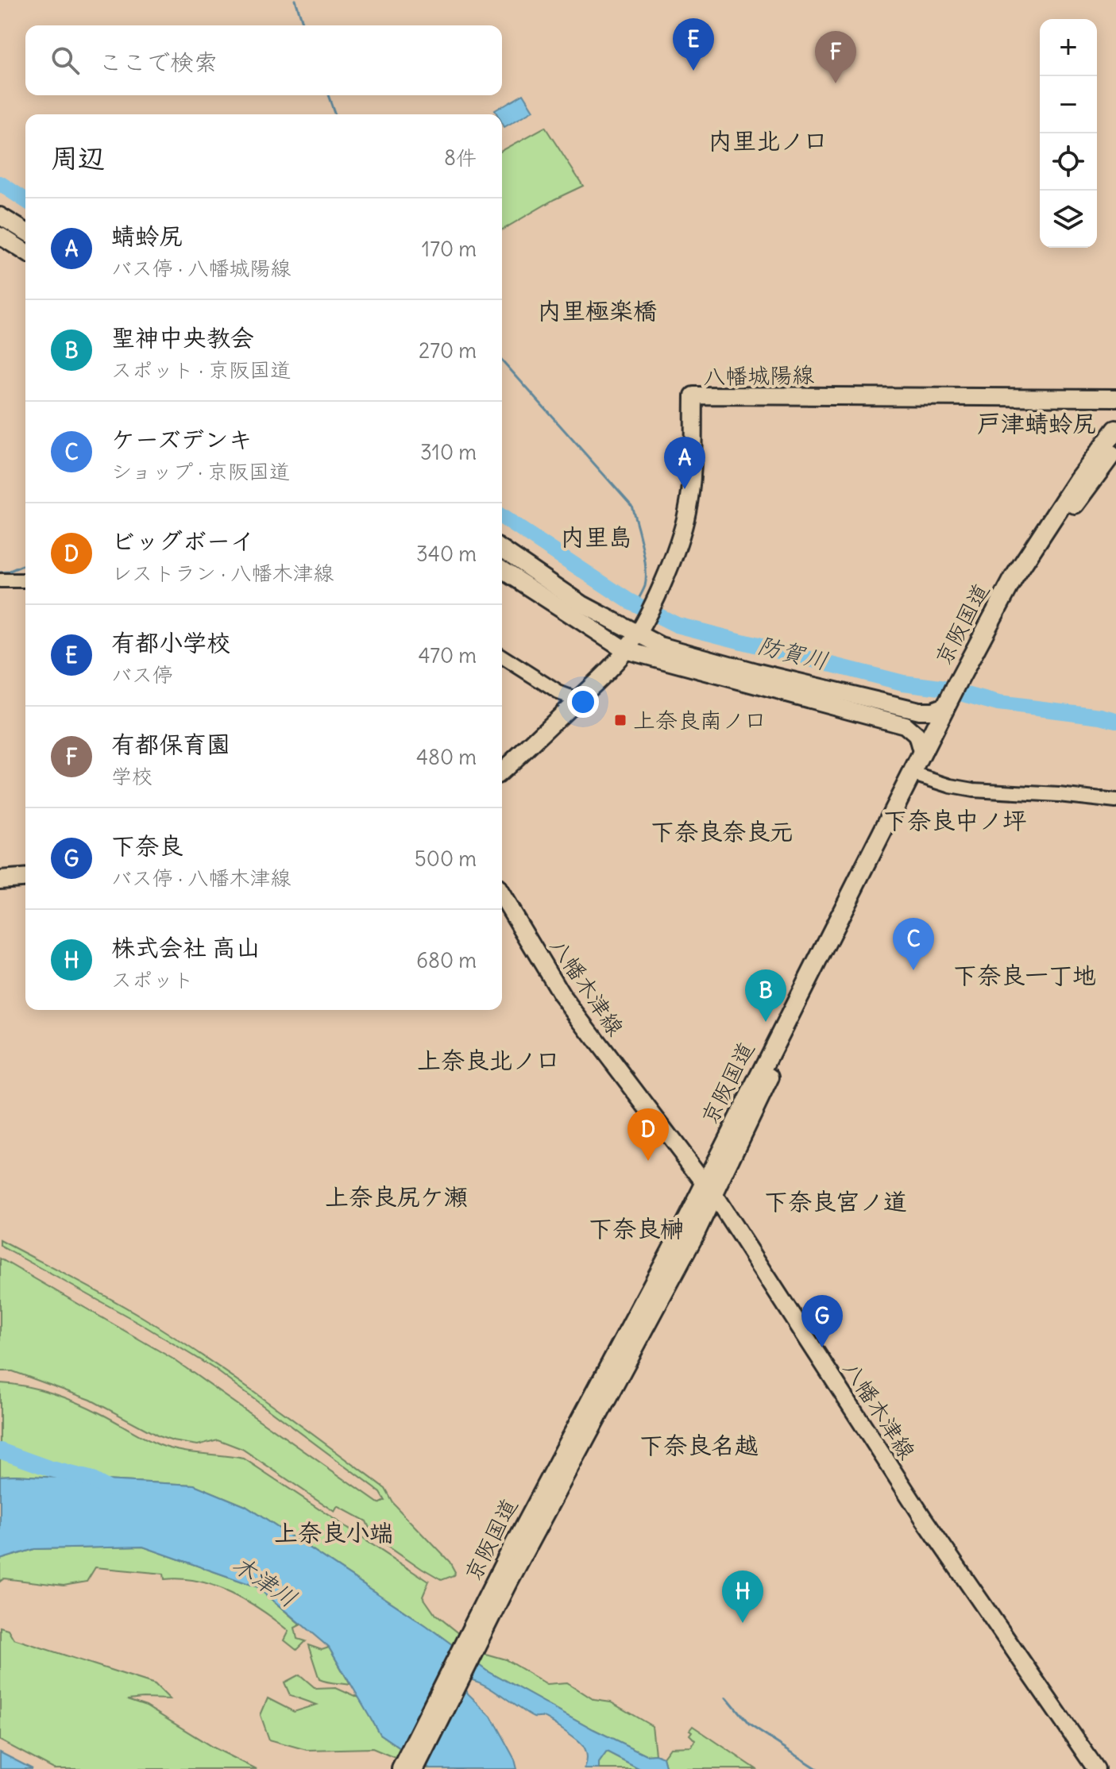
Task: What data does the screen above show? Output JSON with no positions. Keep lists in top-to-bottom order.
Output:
{
  "streets": {
    "highway": ["京阪国道"],
    "main road": ["八幡城陽線", "八幡木津線"]
  },
  "crossings": [
    ["京阪国道", "八幡木津線"]
  ],
  "districts": [
    "内里北ノ口",
    "内里極楽橋",
    "戸津蜻蛉尻",
    "内里島",
    "下奈良中ノ坪",
    "下奈良奈良元",
    "下奈良一丁地",
    "上奈良北ノ口",
    "上奈良尻ケ瀬",
    "下奈良宮ノ道",
    "下奈良榊",
    "下奈良名越",
    "上奈良小端"
  ],
  "water": ["防賀川", "木津川"],
  "places": {
    "transit": ["上奈良南ノ口"]
  },
  "page": {
    "pins": [
      "E",
      "F",
      "A",
      "C",
      "B",
      "D",
      "G",
      "H"
    ],
    "map_buttons": ["+", "−"],
    "search": "ここで検索",
    "heading": ["周辺", "8件"],
    "list": [
      {
        "mark": "A",
        "name": "蜻蛉尻",
        "note": "バス停 · 八幡城陽線",
        "value": "170 m"
      },
      {
        "mark": "B",
        "name": "聖神中央教会",
        "note": "スポット · 京阪国道",
        "value": "270 m"
      },
      {
        "mark": "C",
        "name": "ケーズデンキ",
        "note": "ショップ · 京阪国道",
        "value": "310 m"
      },
      {
        "mark": "D",
        "name": "ビッグボーイ",
        "note": "レストラン · 八幡木津線",
        "value": "340 m"
      },
      {
        "mark": "E",
        "name": "有都小学校",
        "note": "バス停",
        "value": "470 m"
      },
      {
        "mark": "F",
        "name": "有都保育園",
        "note": "学校",
        "value": "480 m"
      },
      {
        "mark": "G",
        "name": "下奈良",
        "note": "バス停 · 八幡木津線",
        "value": "500 m"
      },
      {
        "mark": "H",
        "name": "株式会社 高山",
        "note": "スポット",
        "value": "680 m"
      }
    ]
  }
}
